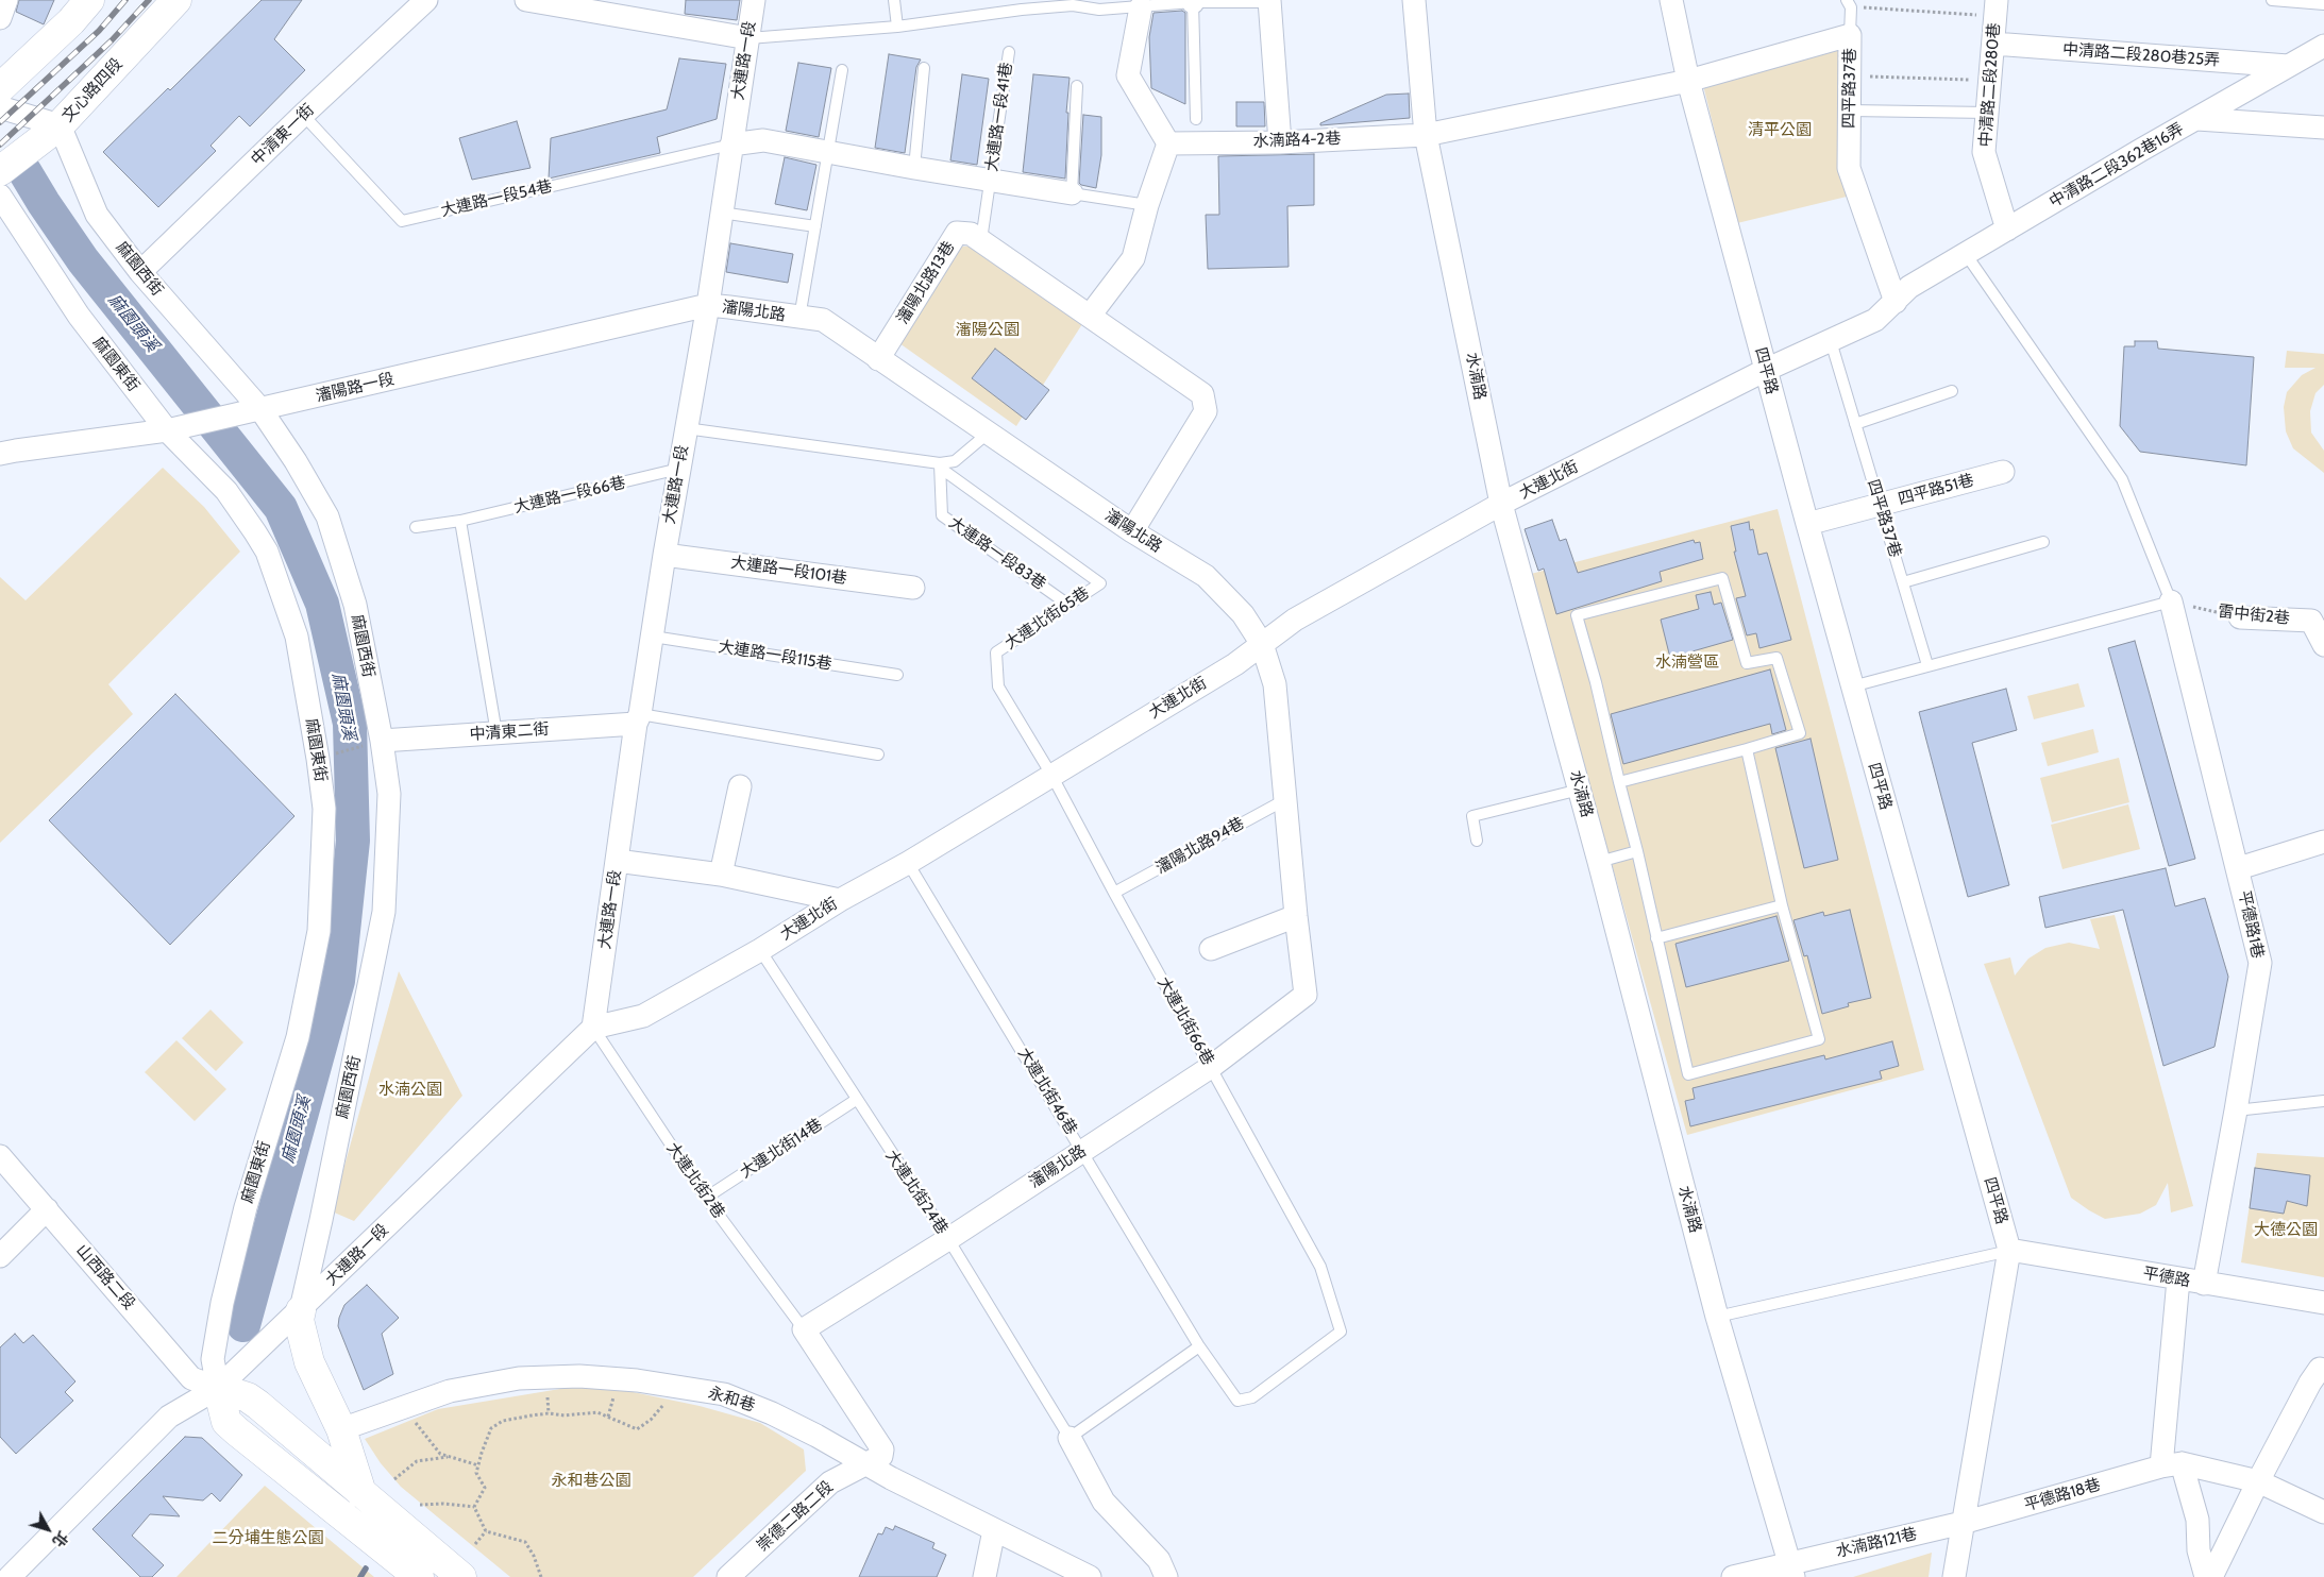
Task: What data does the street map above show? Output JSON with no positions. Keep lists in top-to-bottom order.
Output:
{
  "streets": {
    "street": [
      "中清路二段280巷25弄",
      "大連路一段",
      "中清路二段280巷",
      "四平路37巷",
      "文心路四段",
      "大連路一段41巷",
      "中清東一街",
      "水湳路4-2巷",
      "中清路二段362巷16弄",
      "麻園西街",
      "瀋陽北路13巷",
      "瀋陽北路",
      "麻園東街",
      "四平路",
      "水湳路",
      "瀋陽路一段",
      "大連北街",
      "四平路51巷",
      "大連路一段101巷",
      "雷中街2巷",
      "中清東二街",
      "平德路1巷",
      "山西路二段",
      "平德路",
      "永和巷",
      "平德路18巷",
      "崇德二路二段",
      "水湳路121巷"
    ],
    "lane": [
      "大連路一段54巷",
      "大連路一段66巷",
      "大連路一段83巷",
      "大連北街65巷",
      "大連路一段115巷",
      "瀋陽北路94巷",
      "大連北街66巷",
      "大連北街46巷",
      "大連北街14巷",
      "大連北街2巷",
      "大連北街24巷"
    ]
  },
  "crossings": [
    ["中清路二段280巷25弄", "中清路二段280巷"],
    ["中清路二段280巷25弄", "中清路二段362巷16弄"],
    ["大連路一段", "大連路一段41巷"],
    ["大連路一段", "大連路一段54巷"],
    ["大連路一段", "麻園西街"],
    ["大連路一段", "瀋陽北路"],
    ["大連路一段", "麻園東街"],
    ["大連路一段", "瀋陽路一段"],
    ["大連路一段", "大連北街"],
    ["大連路一段", "大連路一段66巷"],
    ["大連路一段", "大連路一段101巷"],
    ["大連路一段", "大連路一段115巷"],
    ["大連路一段", "中清東二街"],
    ["大連路一段", "大連北街2巷"],
    ["大連路一段", "山西路二段"],
    ["中清路二段280巷", "中清路二段362巷16弄"],
    ["四平路37巷", "水湳路4-2巷"],
    ["四平路37巷", "中清路二段362巷16弄"],
    ["四平路37巷", "四平路"],
    ["四平路37巷", "水湳路"],
    ["四平路37巷", "四平路51巷"],
    ["文心路四段", "麻園西街"],
    ["大連路一段41巷", "大連路一段54巷"],
    ["大連路一段41巷", "瀋陽北路13巷"],
    ["中清東一街", "大連路一段54巷"],
    ["中清東一街", "麻園西街"],
    ["水湳路4-2巷", "水湳路"],
    ["麻園西街", "瀋陽路一段"],
    ["麻園西街", "中清東二街"],
    ["瀋陽北路13巷", "瀋陽北路"],
    ["瀋陽北路", "瀋陽路一段"],
    ["瀋陽北路", "大連北街"],
    ["瀋陽北路", "瀋陽北路94巷"],
    ["瀋陽北路", "大連北街66巷"],
    ["瀋陽北路", "大連北街46巷"],
    ["瀋陽北路", "大連北街2巷"],
    ["瀋陽北路", "大連北街24巷"],
    ["麻園東街", "瀋陽路一段"],
    ["麻園東街", "山西路二段"],
    ["四平路", "大連北街"],
    ["四平路", "四平路51巷"],
    ["四平路", "平德路"],
    ["四平路", "平德路18巷"],
    ["四平路", "水湳路121巷"],
    ["水湳路", "大連北街"],
    ["水湳路", "水湳路121巷"],
    ["大連北街", "大連北街65巷"],
    ["大連北街", "大連北街66巷"],
    ["大連北街", "大連北街46巷"],
    ["大連北街", "大連北街2巷"],
    ["大連北街", "大連北街24巷"],
    ["大連路一段83巷", "大連北街65巷"],
    ["雷中街2巷", "平德路1巷"],
    ["大連北街65巷", "大連北街66巷"],
    ["瀋陽北路94巷", "大連北街66巷"],
    ["平德路1巷", "平德路"],
    ["大連北街66巷", "大連北街46巷"],
    ["大連北街14巷", "大連北街2巷"],
    ["大連北街14巷", "大連北街24巷"],
    ["永和巷", "崇德二路二段"],
    ["平德路18巷", "水湳路121巷"]
  ],
  "water": ["麻園頭溪"],
  "parks": [
    "清平公園",
    "瀋陽公園",
    "水湳營區",
    "水湳公園",
    "大德公園",
    "永和巷公園",
    "二分埔生態公園"
  ],
  "north": "bottom right"
}
